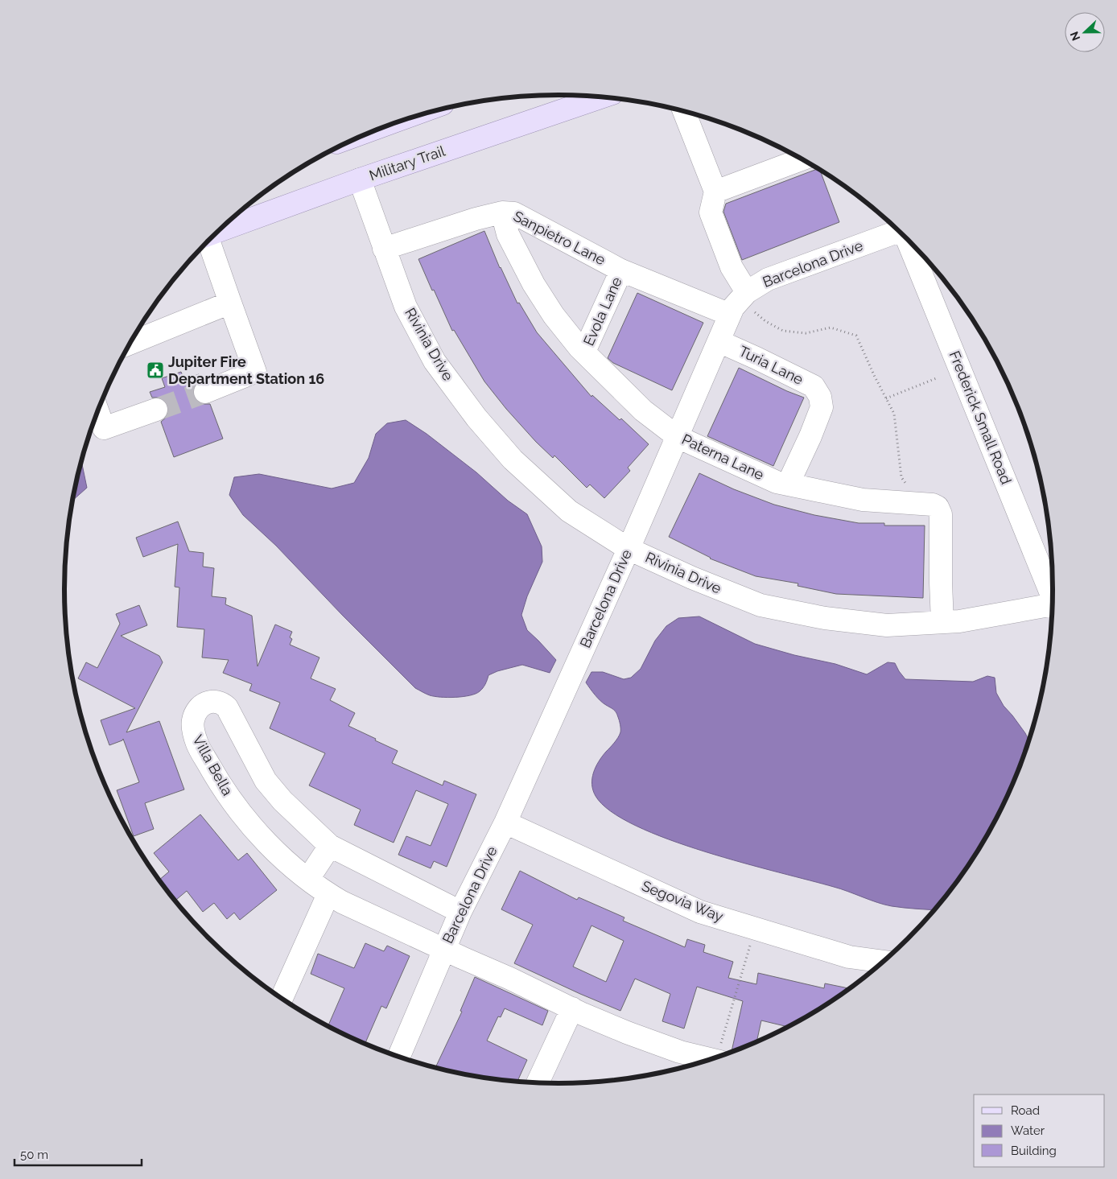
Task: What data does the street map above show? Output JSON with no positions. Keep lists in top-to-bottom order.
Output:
{
  "streets": {
    "main road": ["Military Trail"],
    "street": [
      "Sanpietro Lane",
      "Barcelona Drive",
      "Evola Lane",
      "Rivinia Drive",
      "Turia Lane",
      "Frederick Small Road",
      "Paterna Lane",
      "Villa Bella",
      "Segovia Way"
    ]
  },
  "crossings": [
    ["Military Trail", "Rivinia Drive"],
    ["Sanpietro Lane", "Barcelona Drive"],
    ["Sanpietro Lane", "Evola Lane"],
    ["Sanpietro Lane", "Rivinia Drive"],
    ["Sanpietro Lane", "Paterna Lane"],
    ["Barcelona Drive", "Rivinia Drive"],
    ["Barcelona Drive", "Turia Lane"],
    ["Barcelona Drive", "Paterna Lane"],
    ["Barcelona Drive", "Villa Bella"],
    ["Barcelona Drive", "Segovia Way"],
    ["Evola Lane", "Paterna Lane"],
    ["Rivinia Drive", "Paterna Lane"],
    ["Turia Lane", "Paterna Lane"]
  ],
  "places": {
    "public building": ["Jupiter Fire Department Station 16"]
  },
  "legend": ["Road", "Water", "Building"],
  "scale_bar": "50 m",
  "north": "left"
}
